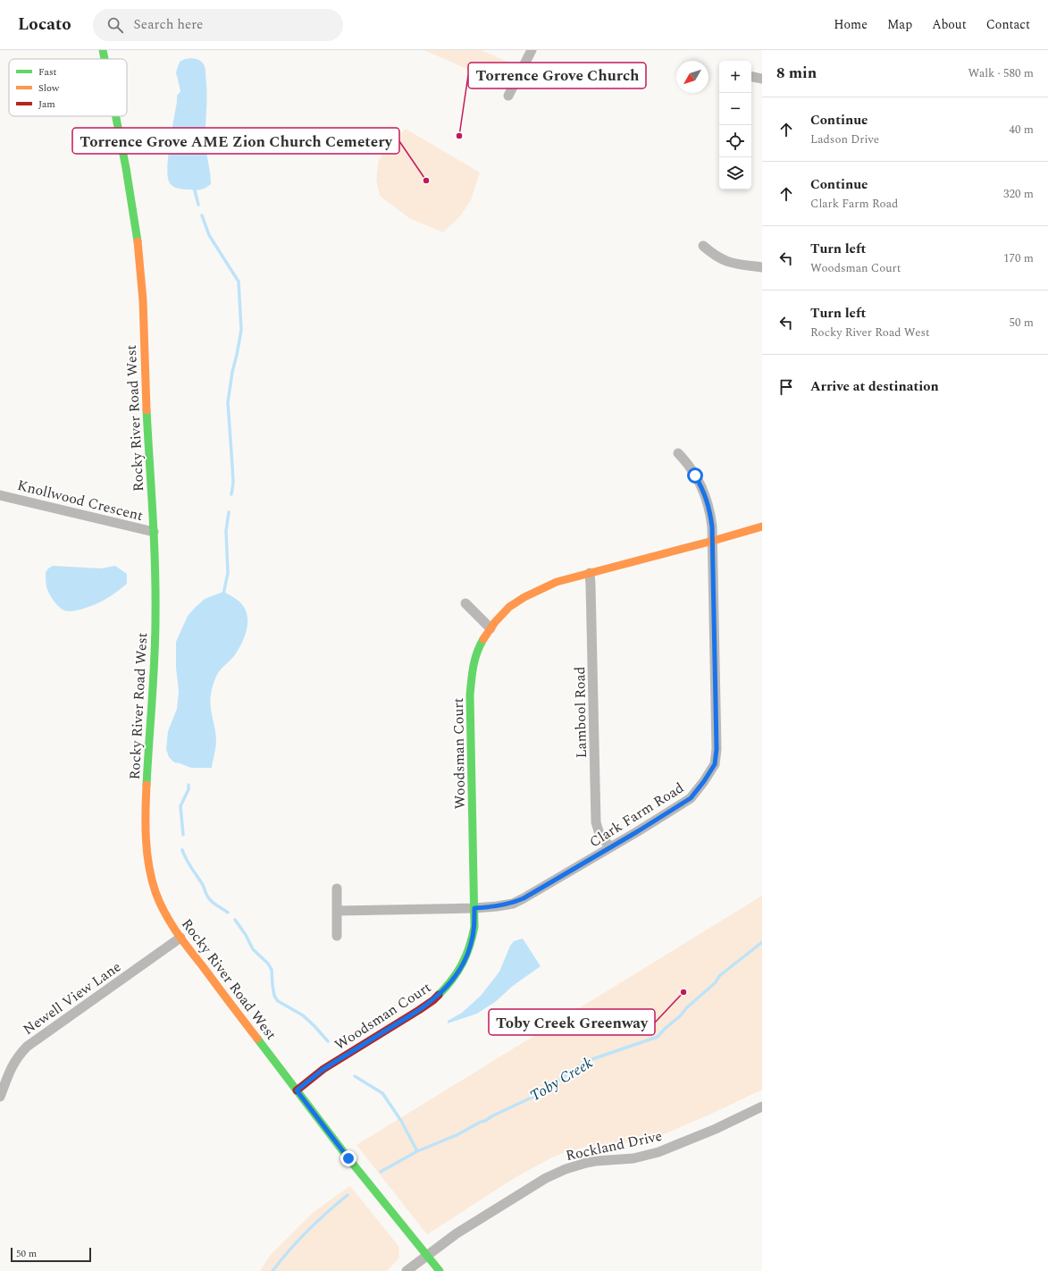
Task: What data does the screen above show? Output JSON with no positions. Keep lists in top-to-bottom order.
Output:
{
  "streets": {
    "street": [
      "Rocky River Road West",
      "Knollwood Crescent",
      "Lambool Road",
      "Woodsman Court",
      "Clark Farm Road",
      "Newell View Lane",
      "Rockland Drive"
    ]
  },
  "crossings": [
    ["Rocky River Road West", "Knollwood Crescent"],
    ["Rocky River Road West", "Woodsman Court"],
    ["Rocky River Road West", "Newell View Lane"],
    ["Rocky River Road West", "Rockland Drive"],
    ["Lambool Road", "Woodsman Court"],
    ["Lambool Road", "Clark Farm Road"],
    ["Woodsman Court", "Clark Farm Road"]
  ],
  "water": ["Toby Creek"],
  "places": ["Torrence Grove Church", "Torrence Grove AME Zion Church Cemetery", "Toby Creek Greenway"],
  "legend": ["Fast", "Slow", "Jam"],
  "scale_bar": "50 m",
  "north": "bottom left",
  "page": {
    "header": "Locato",
    "search": "Search here",
    "nav": [
      "Home",
      "Map",
      "About",
      "Contact"
    ],
    "heading": ["8 min", "Walk · 580 m"],
    "map_buttons": ["+", "−"],
    "list": [
      ["Continue", "Ladson Drive", "40 m"],
      ["Continue", "Clark Farm Road", "320 m"],
      ["Turn left", "Woodsman Court", "170 m"],
      ["Turn left", "Rocky River Road West", "50 m"],
      "Arrive at destination"
    ],
    "scale": "50 m"
  }
}
